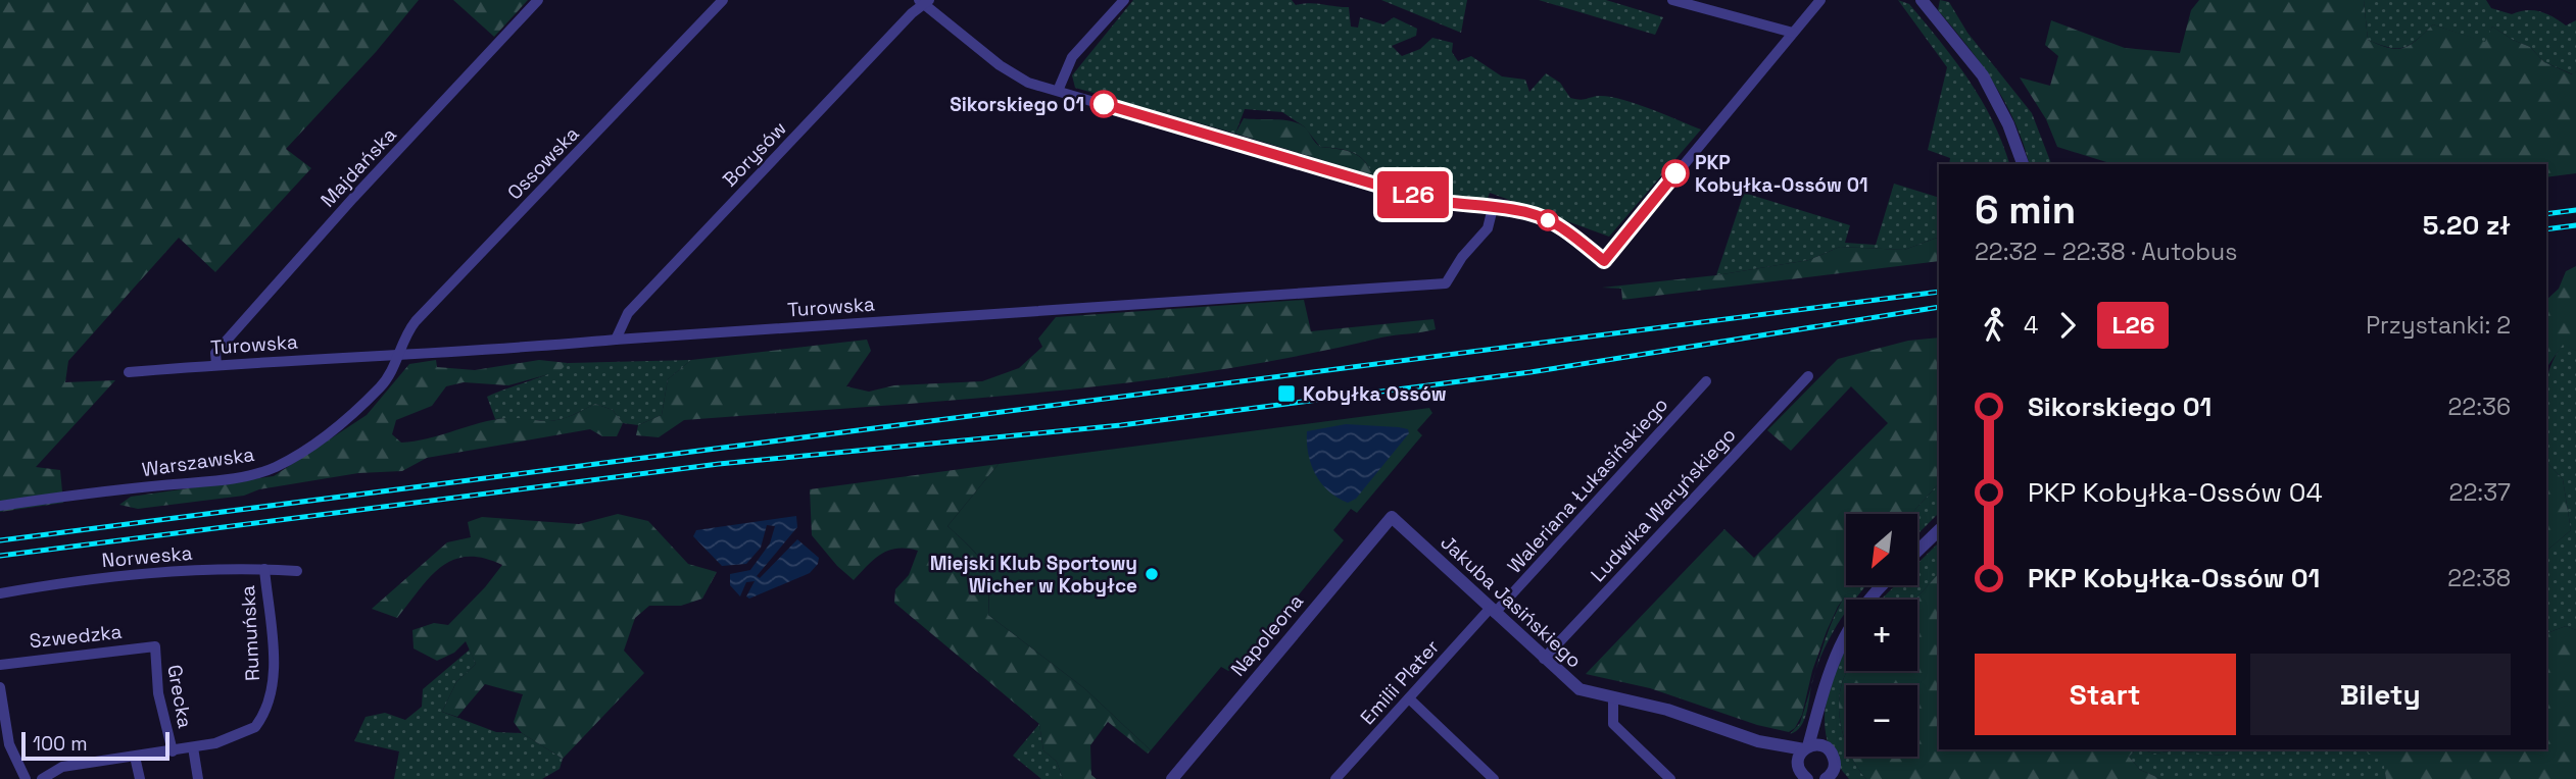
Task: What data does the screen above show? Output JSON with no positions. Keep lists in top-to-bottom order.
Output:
{
  "streets": {
    "street": [
      "Borysów",
      "Ossowska",
      "Majdańska",
      "Turowska",
      "Warszawska",
      "Waleriana Łukasińskiego",
      "Ludwika Waryńskiego",
      "Norweska",
      "Jakuba Jasińskiego",
      "Rumuńska",
      "Napoleona",
      "Szwedzka",
      "Emilii Plater",
      "Grecka"
    ]
  },
  "crossings": [
    ["Borysów", "Turowska"],
    ["Ossowska", "Turowska"],
    ["Ossowska", "Warszawska"],
    ["Majdańska", "Turowska"],
    ["Turowska", "Warszawska"],
    ["Waleriana Łukasińskiego", "Jakuba Jasińskiego"],
    ["Waleriana Łukasińskiego", "Emilii Plater"],
    ["Ludwika Waryńskiego", "Jakuba Jasińskiego"],
    ["Norweska", "Rumuńska"],
    ["Jakuba Jasińskiego", "Napoleona"],
    ["Jakuba Jasińskiego", "Emilii Plater"],
    ["Rumuńska", "Grecka"],
    ["Szwedzka", "Grecka"]
  ],
  "places": {
    "other": ["Sikorskiego 01", "PKP Kobyłka-Ossów 01", "Miejski Klub Sportowy Wicher w Kobyłce"],
    "transit": ["Kobyłka Ossów"]
  },
  "lines": ["bus line L26"],
  "scale_bar": "100 m",
  "north": "bottom left",
  "page": {
    "on_map": "L26",
    "heading": ["6 min", "22:32 – 22:38 · Autobus", "5.20 zł"],
    "legs": ["4", "L26", "Przystanki: 2"],
    "list": [
      {
        "name": "Sikorskiego 01",
        "value": "22:36"
      },
      {
        "name": "PKP Kobyłka-Ossów 04",
        "value": "22:37"
      },
      {
        "name": "PKP Kobyłka-Ossów 01",
        "value": "22:38"
      }
    ],
    "map_buttons": ["+", "−"],
    "buttons": ["Start", "Bilety"],
    "scale": "100 m"
  }
}
